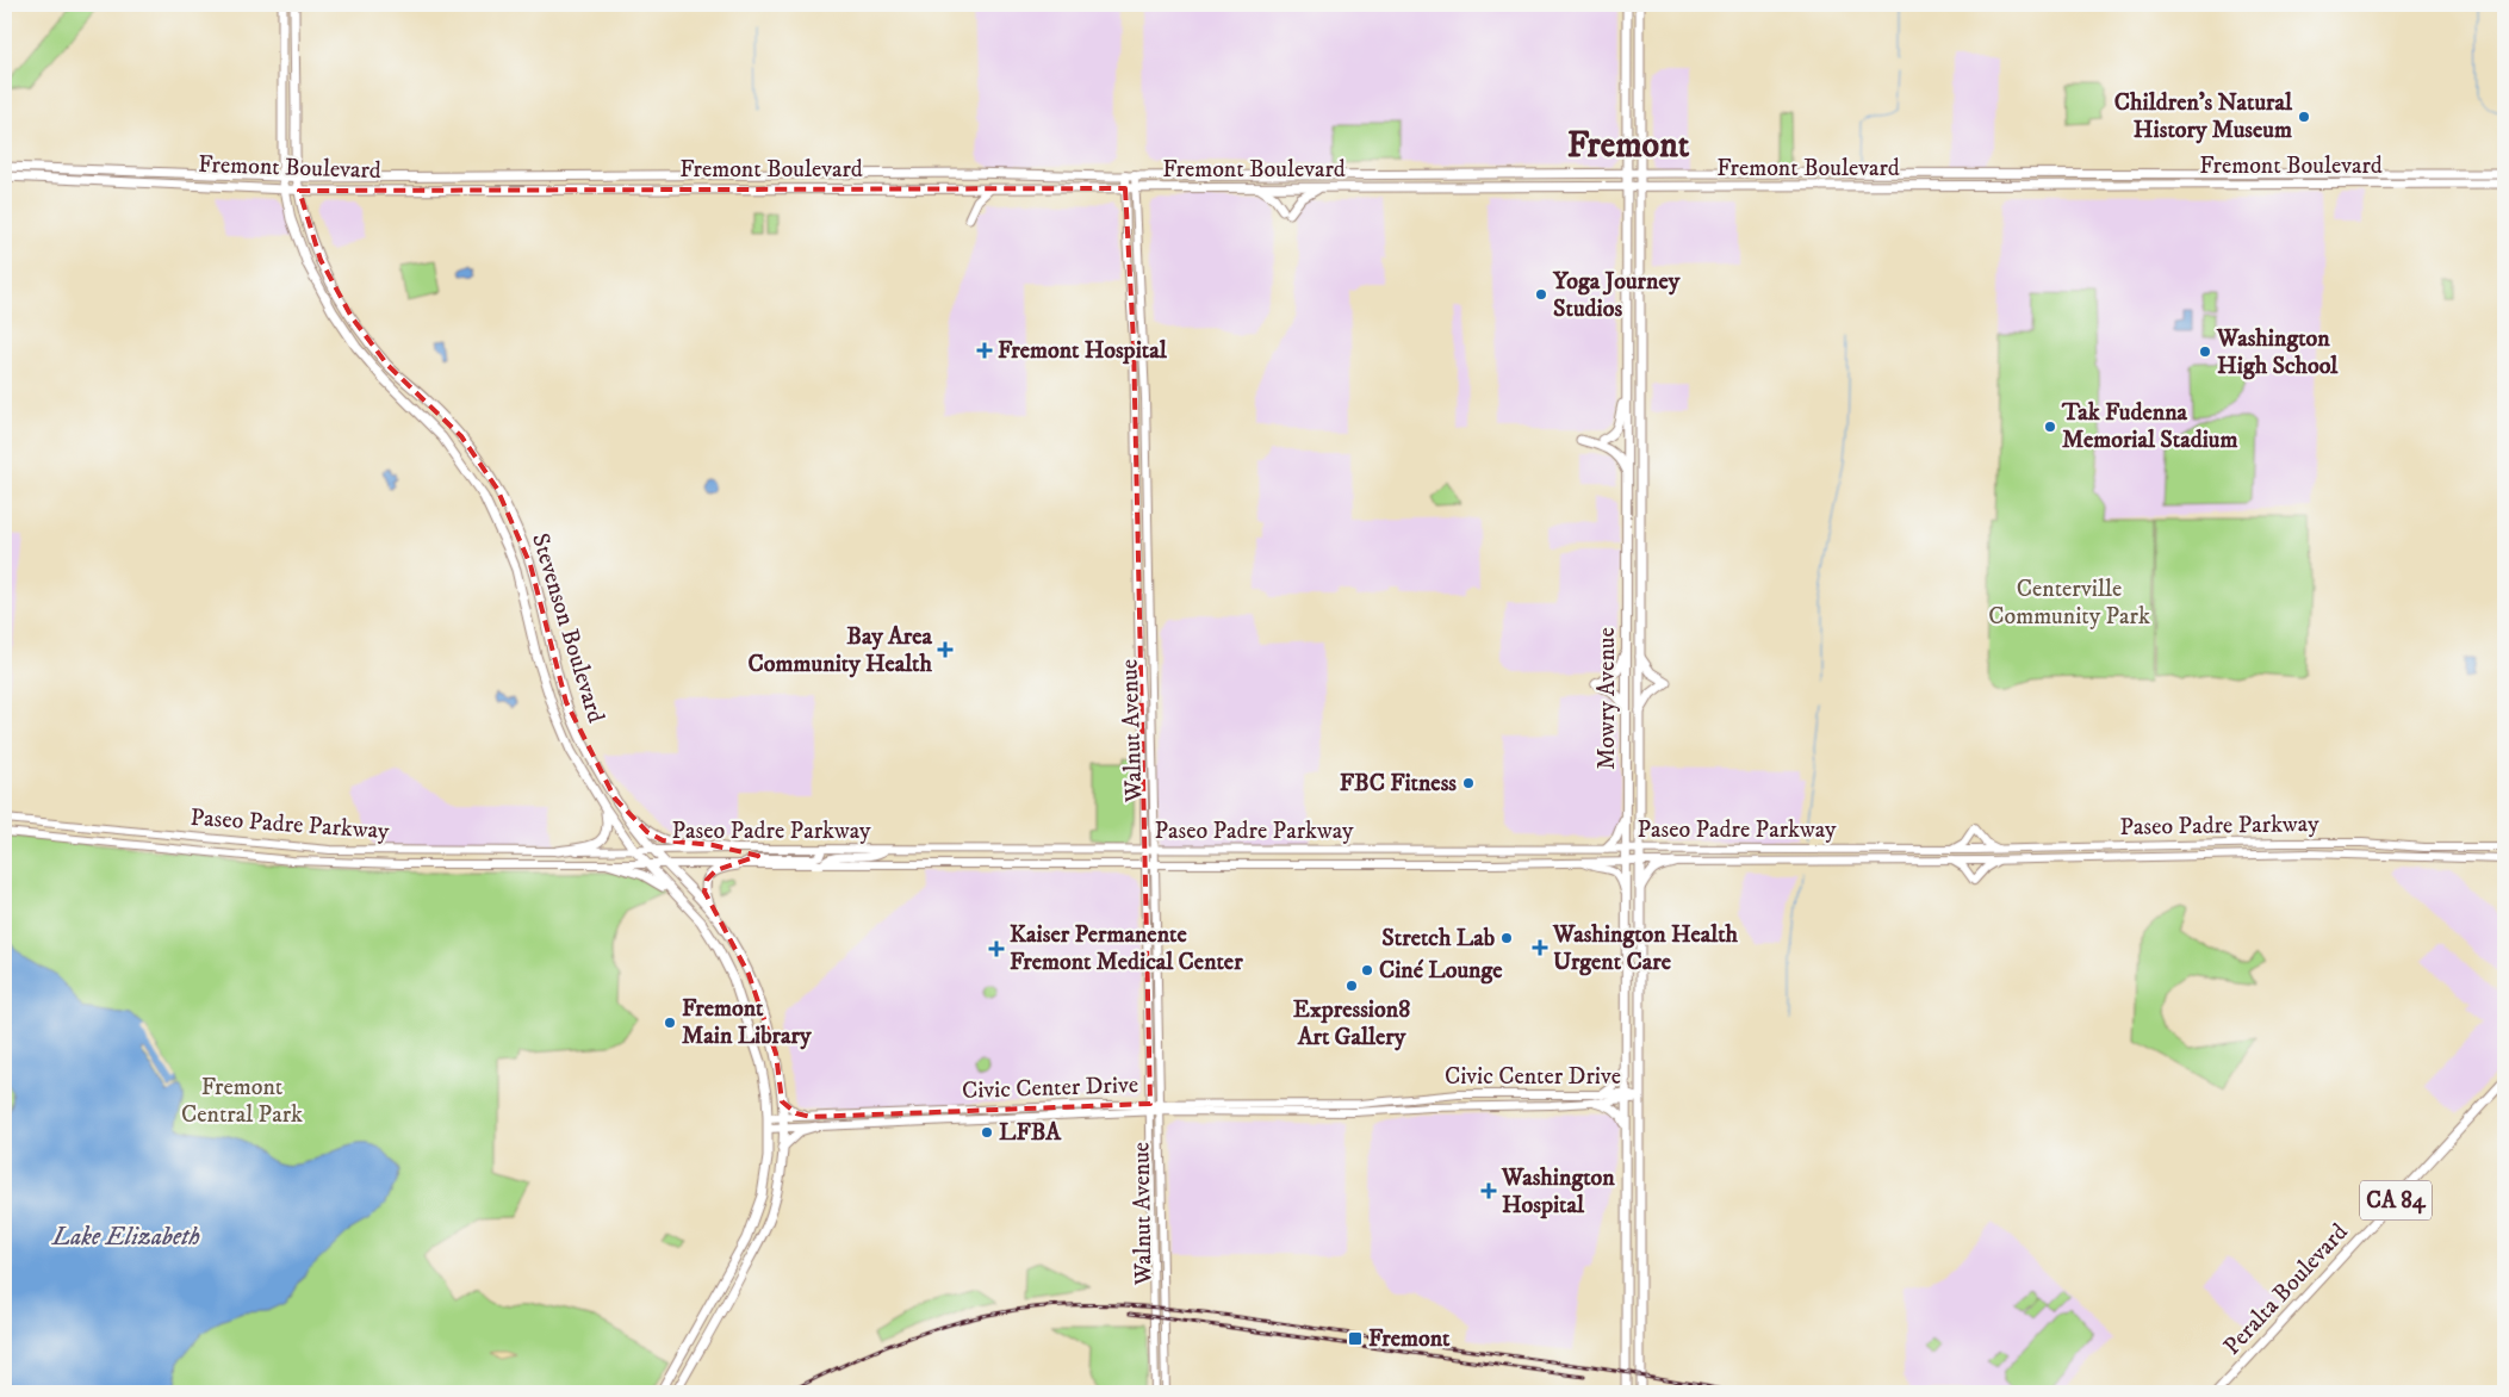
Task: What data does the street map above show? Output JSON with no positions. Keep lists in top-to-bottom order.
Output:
{
  "streets": {
    "main road": [
      "Fremont Boulevard",
      "Stevenson Boulevard",
      "Mowry Avenue",
      "Walnut Avenue",
      "Paseo Padre Parkway",
      "Civic Center Drive",
      "CA 84",
      "Peralta Boulevard"
    ]
  },
  "crossings": [
    ["Fremont Boulevard", "Stevenson Boulevard"],
    ["Fremont Boulevard", "Mowry Avenue"],
    ["Fremont Boulevard", "Walnut Avenue"],
    ["Stevenson Boulevard", "Paseo Padre Parkway"],
    ["Stevenson Boulevard", "Civic Center Drive"],
    ["Mowry Avenue", "Paseo Padre Parkway"],
    ["Mowry Avenue", "Civic Center Drive"],
    ["Walnut Avenue", "Paseo Padre Parkway"],
    ["Walnut Avenue", "Civic Center Drive"]
  ],
  "districts": ["Fremont"],
  "water": ["Lake Elizabeth"],
  "parks": ["Centerville Community Park", "Fremont Central Park"],
  "places": {
    "other": [
      "Children's Natural History Museum",
      "Yoga Journey Studios",
      "Washington High School",
      "Tak Fudenna Memorial Stadium",
      "FBC Fitness",
      "Stretch Lab",
      "Ciné Lounge",
      "Expression8 Art Gallery",
      "Fremont Main Library",
      "LFBA"
    ],
    "health": [
      "Fremont Hospital",
      "Bay Area Community Health",
      "Washington Health Urgent Care",
      "Kaiser Permanente Fremont Medical Center",
      "Washington Hospital"
    ],
    "transit": ["Fremont"]
  }
}
